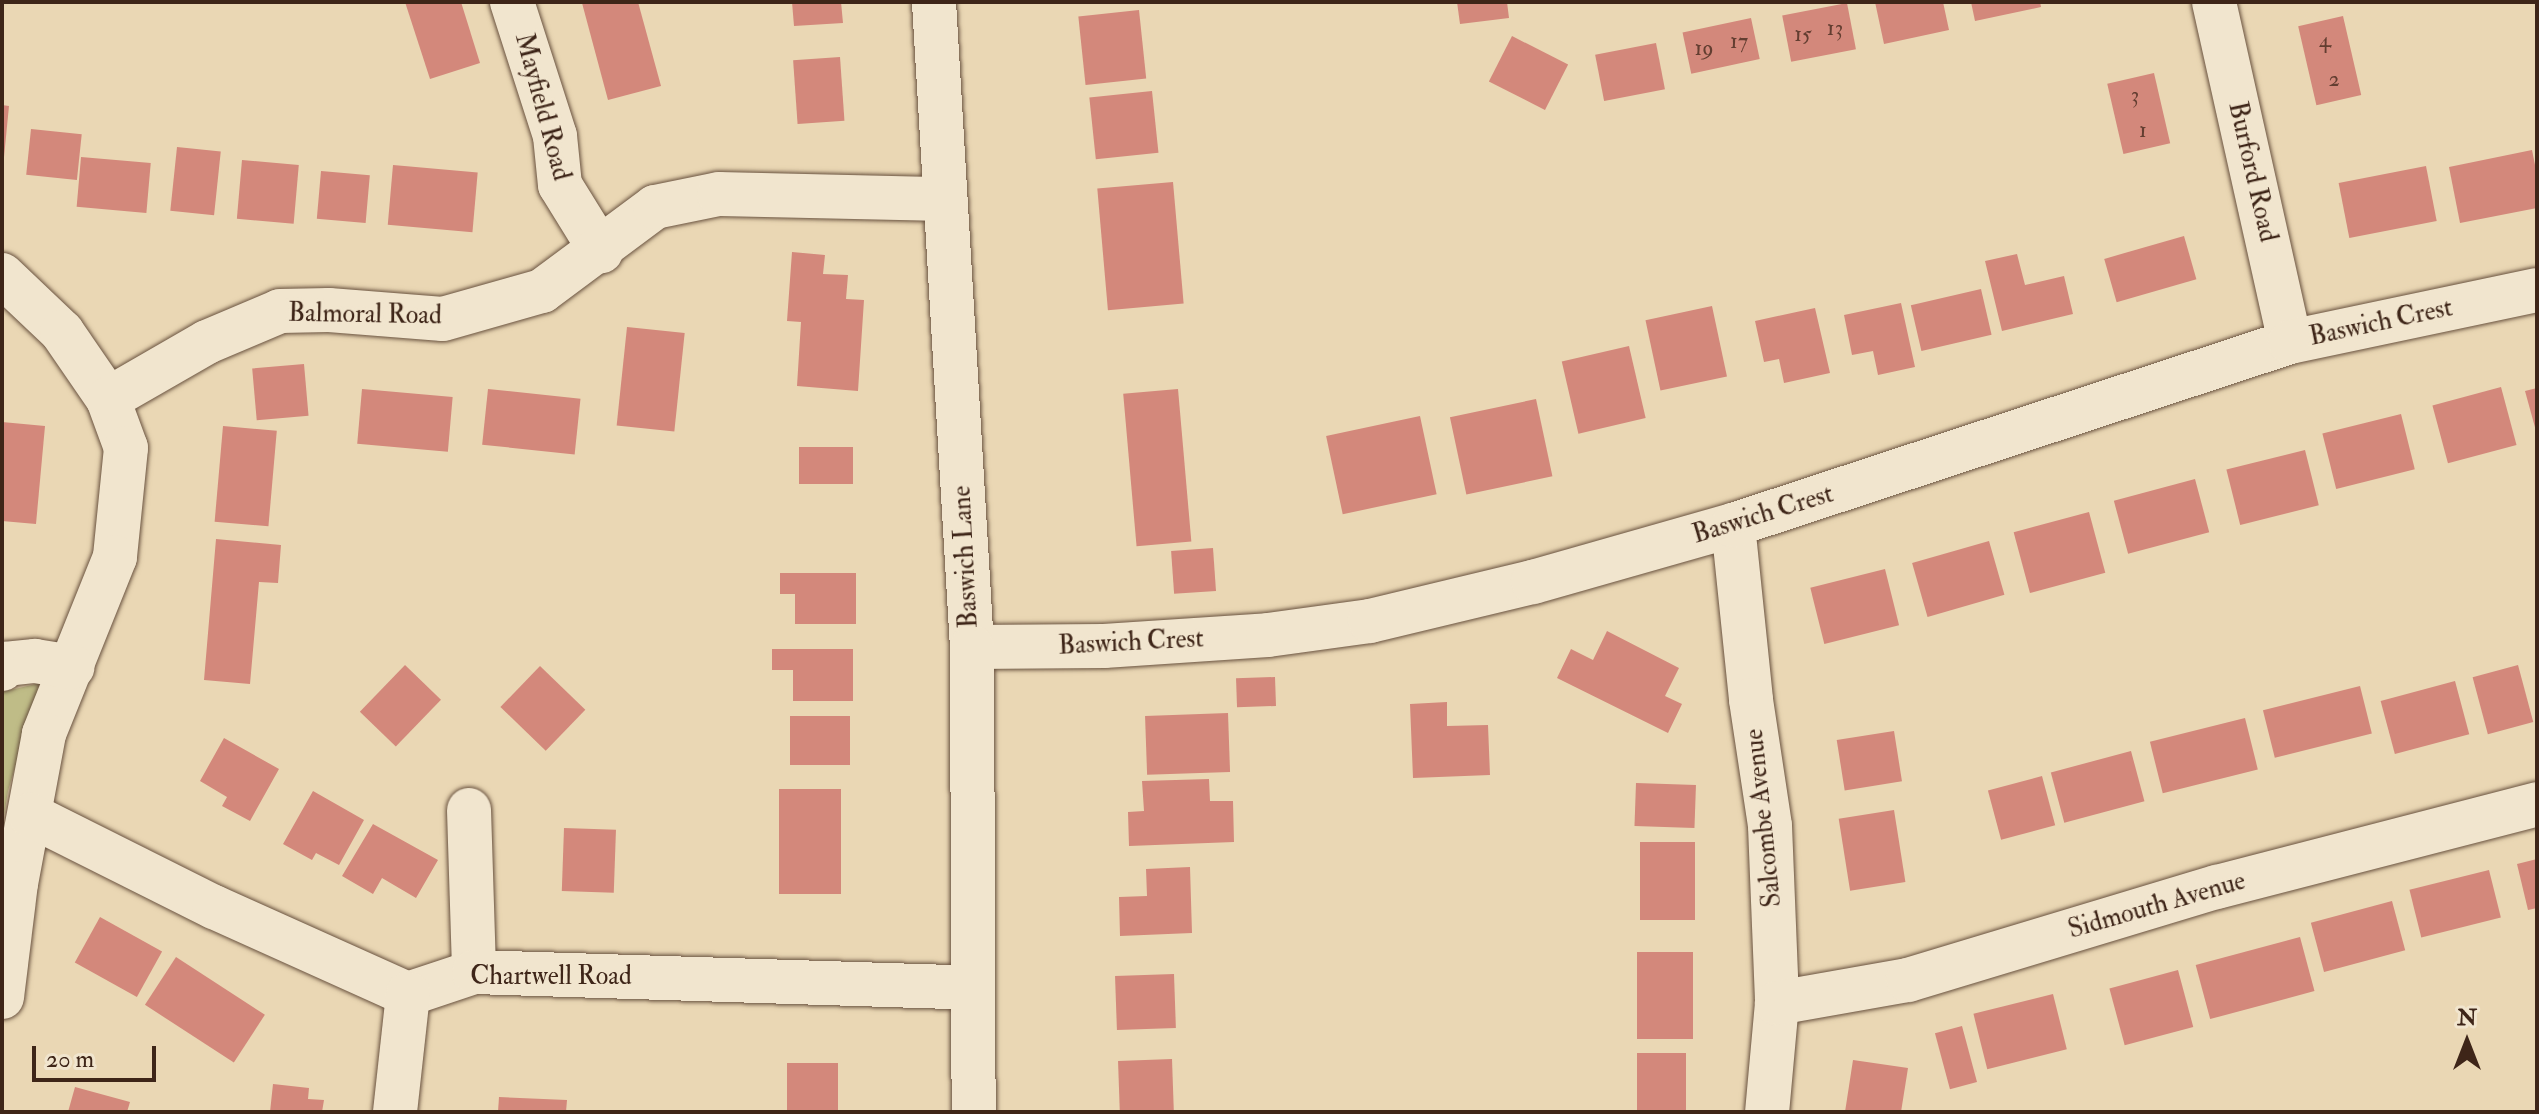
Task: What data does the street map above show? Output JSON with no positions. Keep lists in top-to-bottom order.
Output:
{
  "streets": {
    "street": [
      "Mayfield Road",
      "Burford Road",
      "Balmoral Road",
      "Baswich Crest",
      "Baswich Lane",
      "Salcombe Avenue",
      "Sidmouth Avenue",
      "Chartwell Road"
    ]
  },
  "crossings": [
    ["Mayfield Road", "Balmoral Road"],
    ["Burford Road", "Baswich Crest"],
    ["Balmoral Road", "Baswich Lane"],
    ["Baswich Crest", "Baswich Lane"],
    ["Baswich Crest", "Salcombe Avenue"],
    ["Baswich Lane", "Chartwell Road"],
    ["Salcombe Avenue", "Sidmouth Avenue"]
  ],
  "house_numbers": [
    "13",
    "15",
    "4",
    "17",
    "19",
    "2",
    "3",
    "1"
  ],
  "scale_bar": "20 m",
  "north": "top"
}
